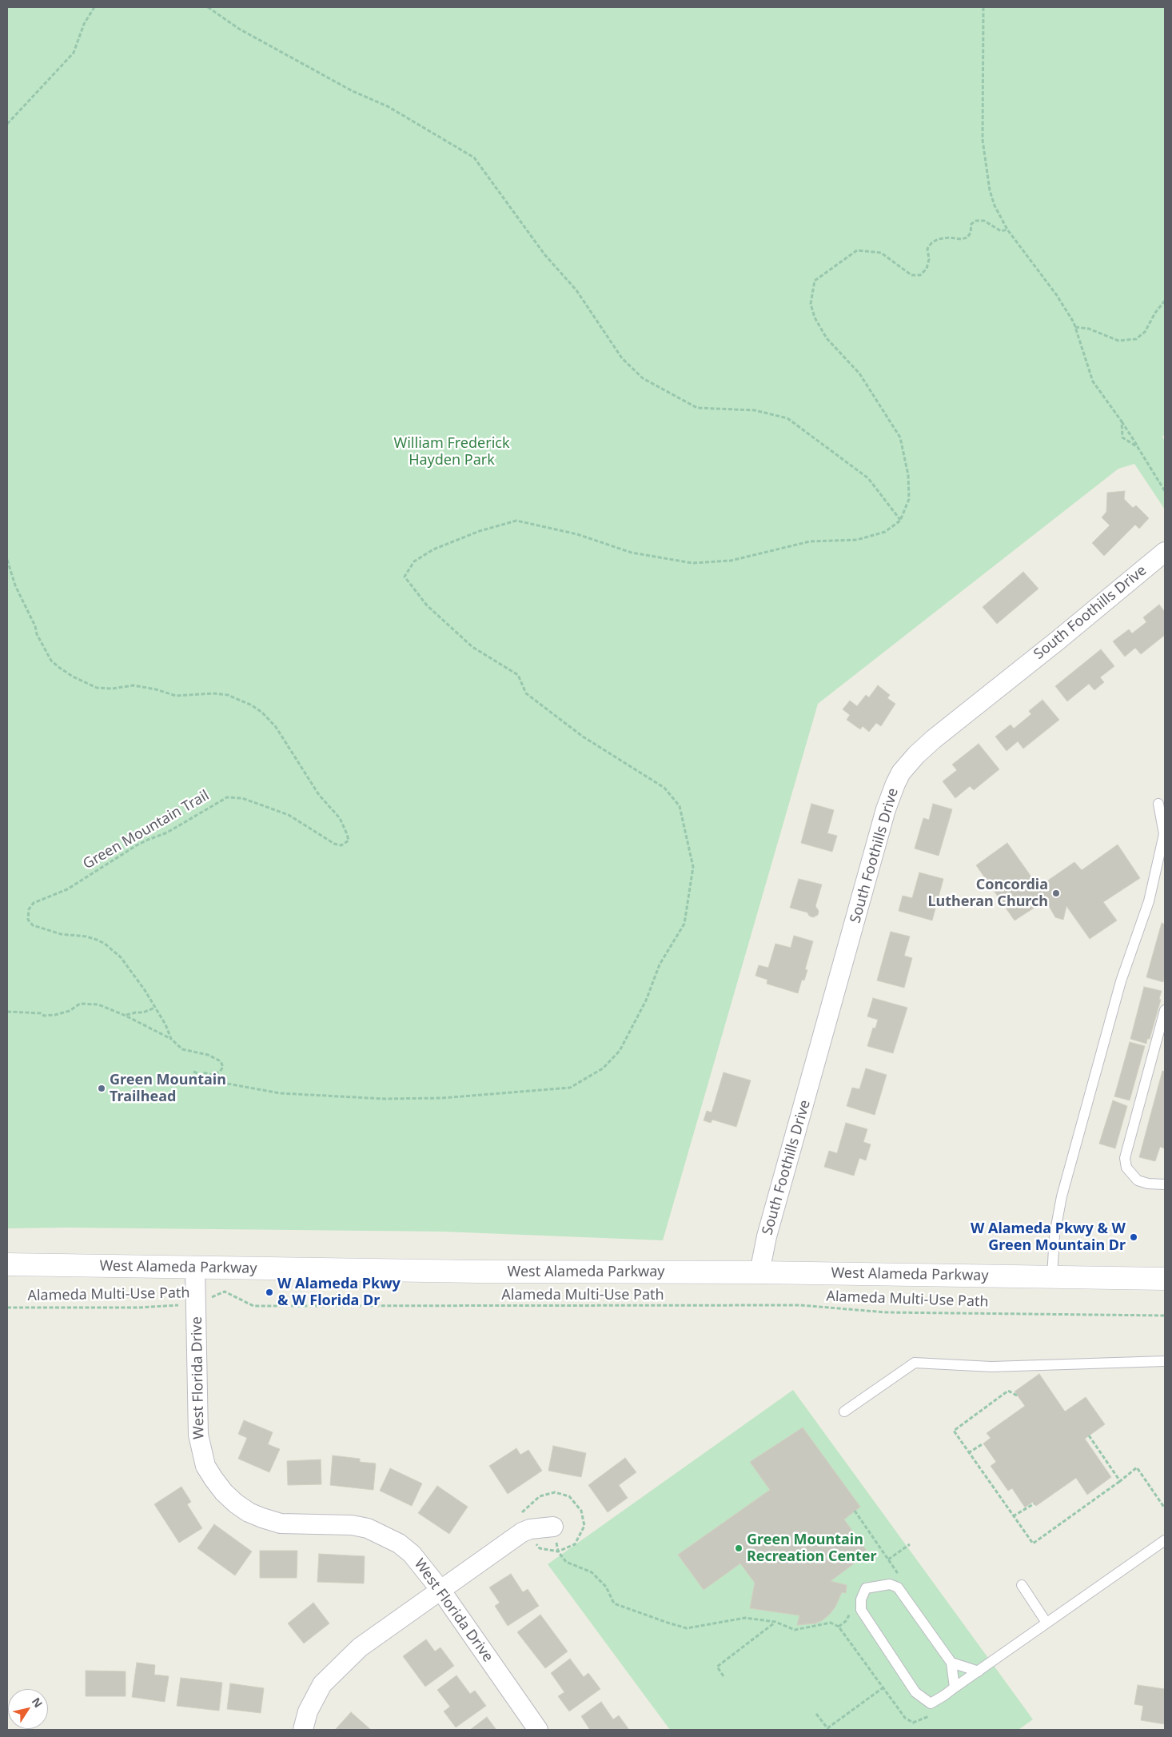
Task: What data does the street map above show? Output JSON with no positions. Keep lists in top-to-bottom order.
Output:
{
  "streets": {
    "main road": ["West Alameda Parkway"],
    "street": ["South Foothills Drive", "West Florida Drive"],
    "path": ["Green Mountain Trail", "Alameda Multi-Use Path"]
  },
  "crossings": [
    ["South Foothills Drive", "West Alameda Parkway"],
    ["West Alameda Parkway", "West Florida Drive"],
    ["Alameda Multi-Use Path", "West Florida Drive"]
  ],
  "parks": ["William Frederick Hayden Park"],
  "places": [
    "Concordia Lutheran Church",
    "Green Mountain Trailhead",
    "W Alameda Pkwy & W Green Mountain Dr",
    "W Alameda Pkwy & W Florida Dr",
    "Green Mountain Recreation Center"
  ],
  "north": "top right"
}
